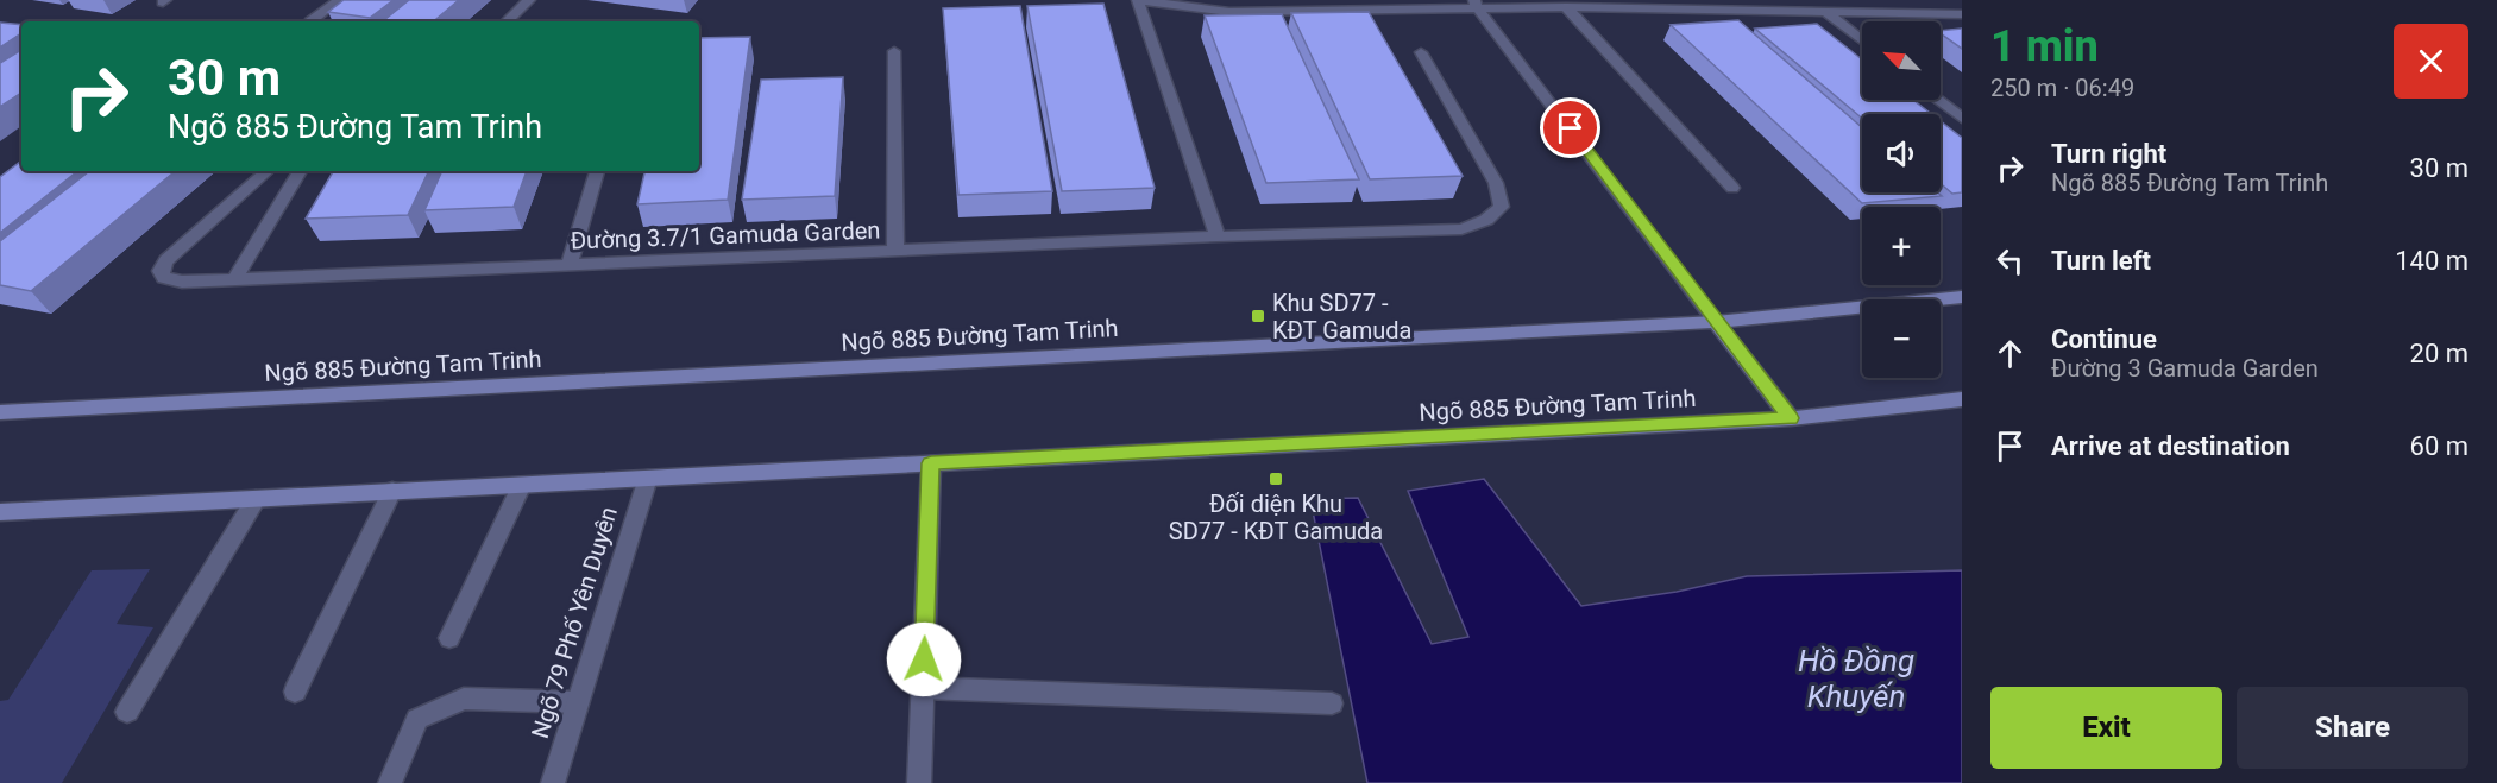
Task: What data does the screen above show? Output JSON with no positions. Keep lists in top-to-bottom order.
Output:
{
  "streets": {
    "street": ["Đường 3.7/1 Gamuda Garden", "Ngõ 885 Đường Tam Trinh", "Ngõ 79 Phố Yên Duyên"]
  },
  "crossings": [
    ["Ngõ 885 Đường Tam Trinh", "Ngõ 79 Phố Yên Duyên"]
  ],
  "water": ["Hồ Đồng Khuyến"],
  "places": {
    "transit": ["Khu SD77 - KĐT Gamuda", "Đối diện Khu SD77 - KĐT Gamuda"]
  },
  "north": "top left",
  "page": {
    "heading": ["1 min", "250 m · 06:49"],
    "map_buttons": ["+", "−"],
    "turn": ["30 m", "Ngõ 885 Đường Tam Trinh"],
    "list": [
      {
        "name": "Turn right",
        "note": "Ngõ 885 Đường Tam Trinh",
        "value": "30 m"
      },
      {
        "name": "Turn left",
        "value": "140 m"
      },
      {
        "name": "Continue",
        "note": "Đường 3 Gamuda Garden",
        "value": "20 m"
      },
      {
        "name": "Arrive at destination",
        "value": "60 m"
      }
    ],
    "buttons": ["Exit", "Share"]
  }
}
